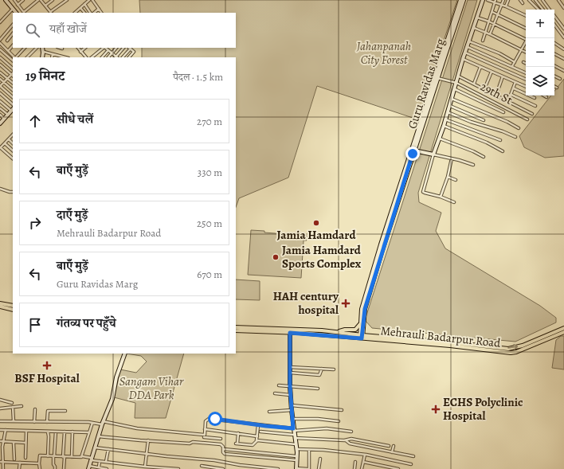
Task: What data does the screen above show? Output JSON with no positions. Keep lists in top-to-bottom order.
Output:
{
  "streets": {
    "main road": ["Guru Ravidas Marg", "Mehrauli Badarpur Road"],
    "street": ["29th St"]
  },
  "crossings": [
    ["Guru Ravidas Marg", "29th St"],
    ["Guru Ravidas Marg", "Mehrauli Badarpur Road"]
  ],
  "parks": ["Jahanpanah City Forest", "Sangam Vihar DDA Park"],
  "places": {
    "other": ["Jamia Hamdard", "Jamia Hamdard Sports Complex"],
    "health": ["HAH century hospital", "BSF Hospital", "ECHS Polyclinic Hospital"]
  },
  "page": {
    "map_buttons": ["+", "−"],
    "search": "यहाँ खोजें",
    "heading": ["19 मिनट", "पैदल · 1.5 km"],
    "list": [
      ["सीधे चलें", "270 m"],
      ["बाएँ मुड़ें", "330 m"],
      ["दाएँ मुड़ें", "Mehrauli Badarpur Road", "250 m"],
      ["बाएँ मुड़ें", "Guru Ravidas Marg", "670 m"],
      "गंतव्य पर पहुँचे"
    ]
  }
}
